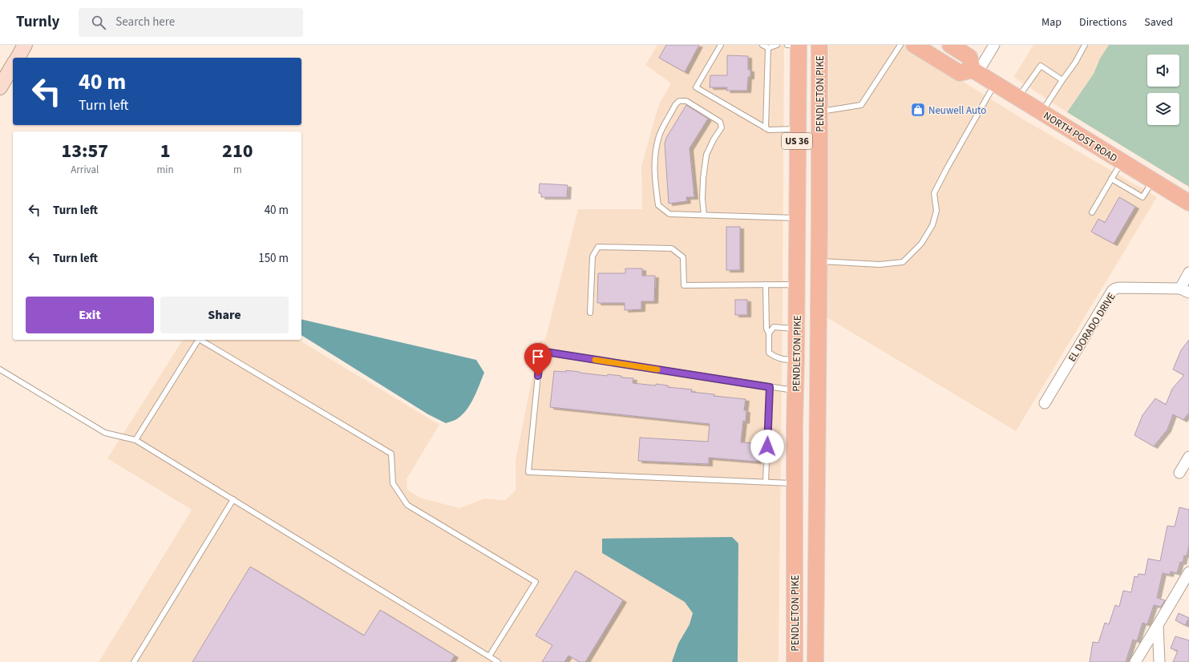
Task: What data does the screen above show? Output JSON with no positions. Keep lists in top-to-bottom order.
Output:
{
  "streets": {
    "main road": ["PENDLETON PIKE", "NORTH POST ROAD", "US 36"],
    "street": ["EL DORADO DRIVE"]
  },
  "places": {
    "shop": ["Neuwell Auto"]
  },
  "page": {
    "header": "Turnly",
    "search": "Search here",
    "nav": ["Map", "Directions", "Saved"],
    "turn": ["40 m", "Turn left"],
    "eta": [
      "13:57",
      "Arrival",
      "1",
      "min",
      "210",
      "m"
    ],
    "list": [
      {
        "name": "Turn left",
        "value": "40 m"
      },
      {
        "name": "Turn left",
        "value": "150 m"
      }
    ],
    "buttons": ["Exit", "Share"]
  }
}
